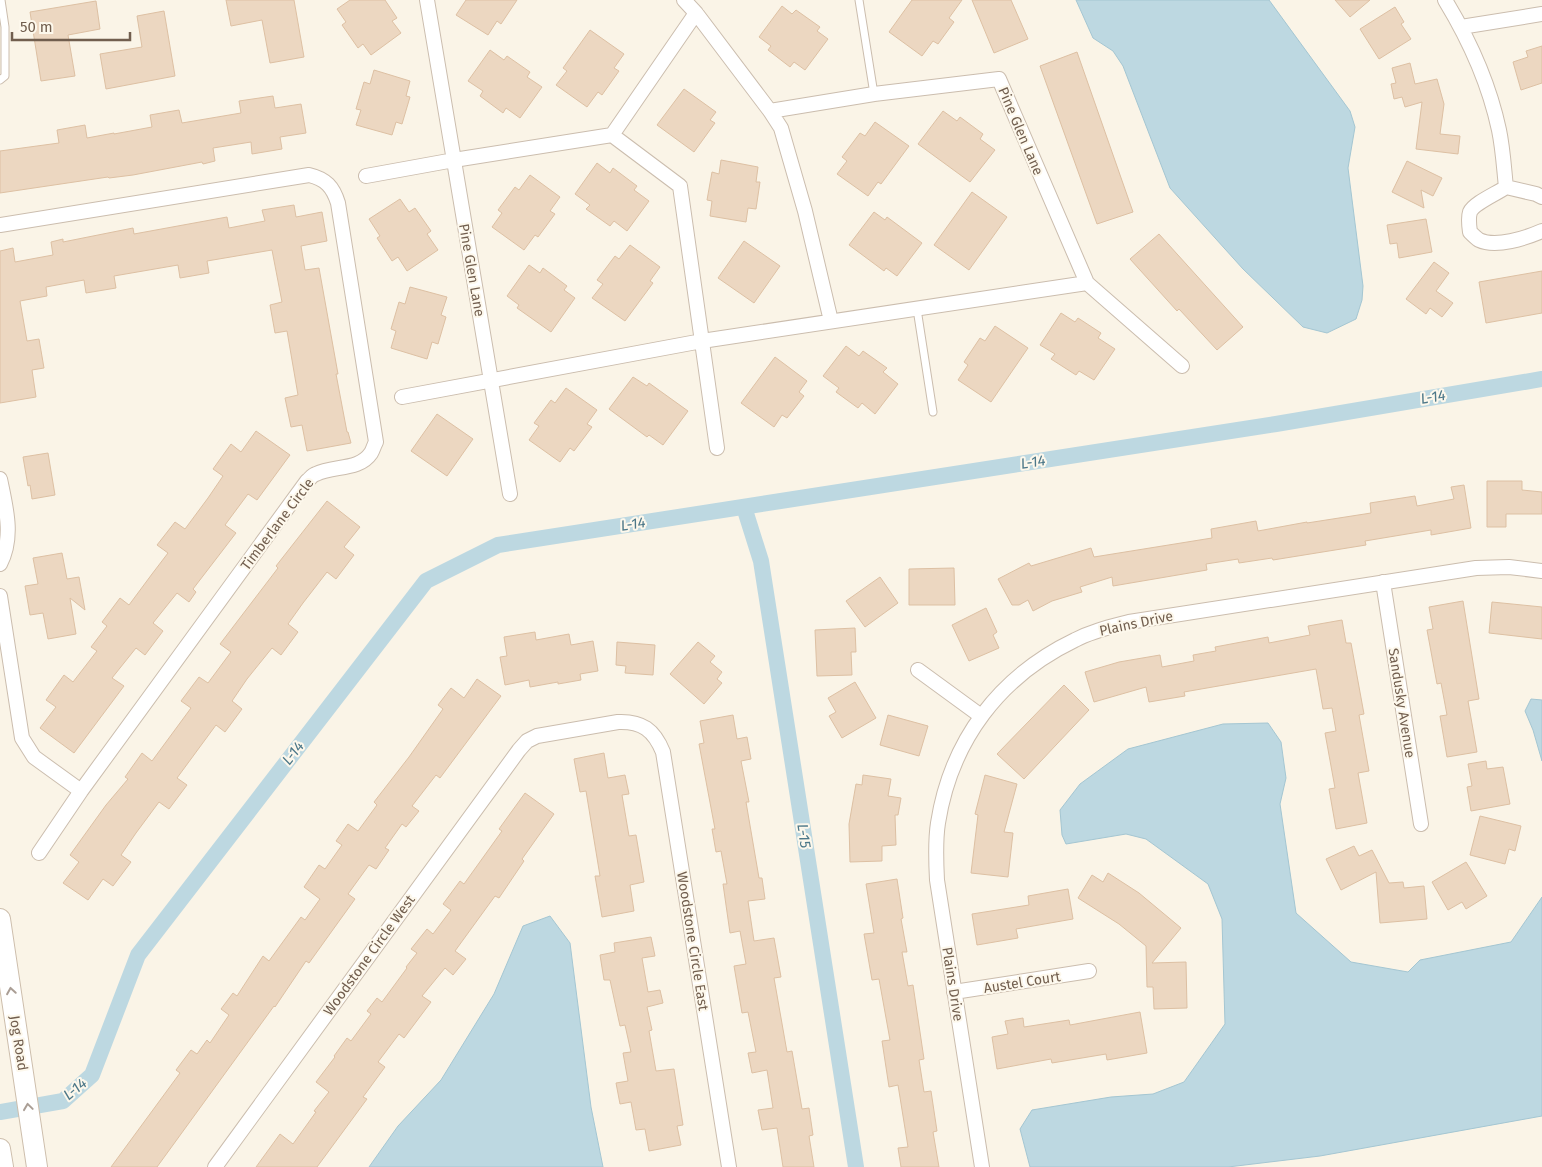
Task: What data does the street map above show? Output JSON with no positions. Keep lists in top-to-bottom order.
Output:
{
  "streets": {
    "main road": ["Jog Road"],
    "street": [
      "Pine Glen Lane",
      "Timberlane Circle",
      "Plains Drive",
      "Sandusky Avenue",
      "Woodstone Circle East",
      "Woodstone Circle West",
      "Austel Court"
    ]
  },
  "crossings": [
    ["Plains Drive", "Sandusky Avenue"],
    ["Plains Drive", "Austel Court"],
    ["Woodstone Circle East", "Woodstone Circle West"]
  ],
  "one_way": ["Jog Road"],
  "water": ["L-14", "L-15"],
  "scale_bar": "50 m"
}
